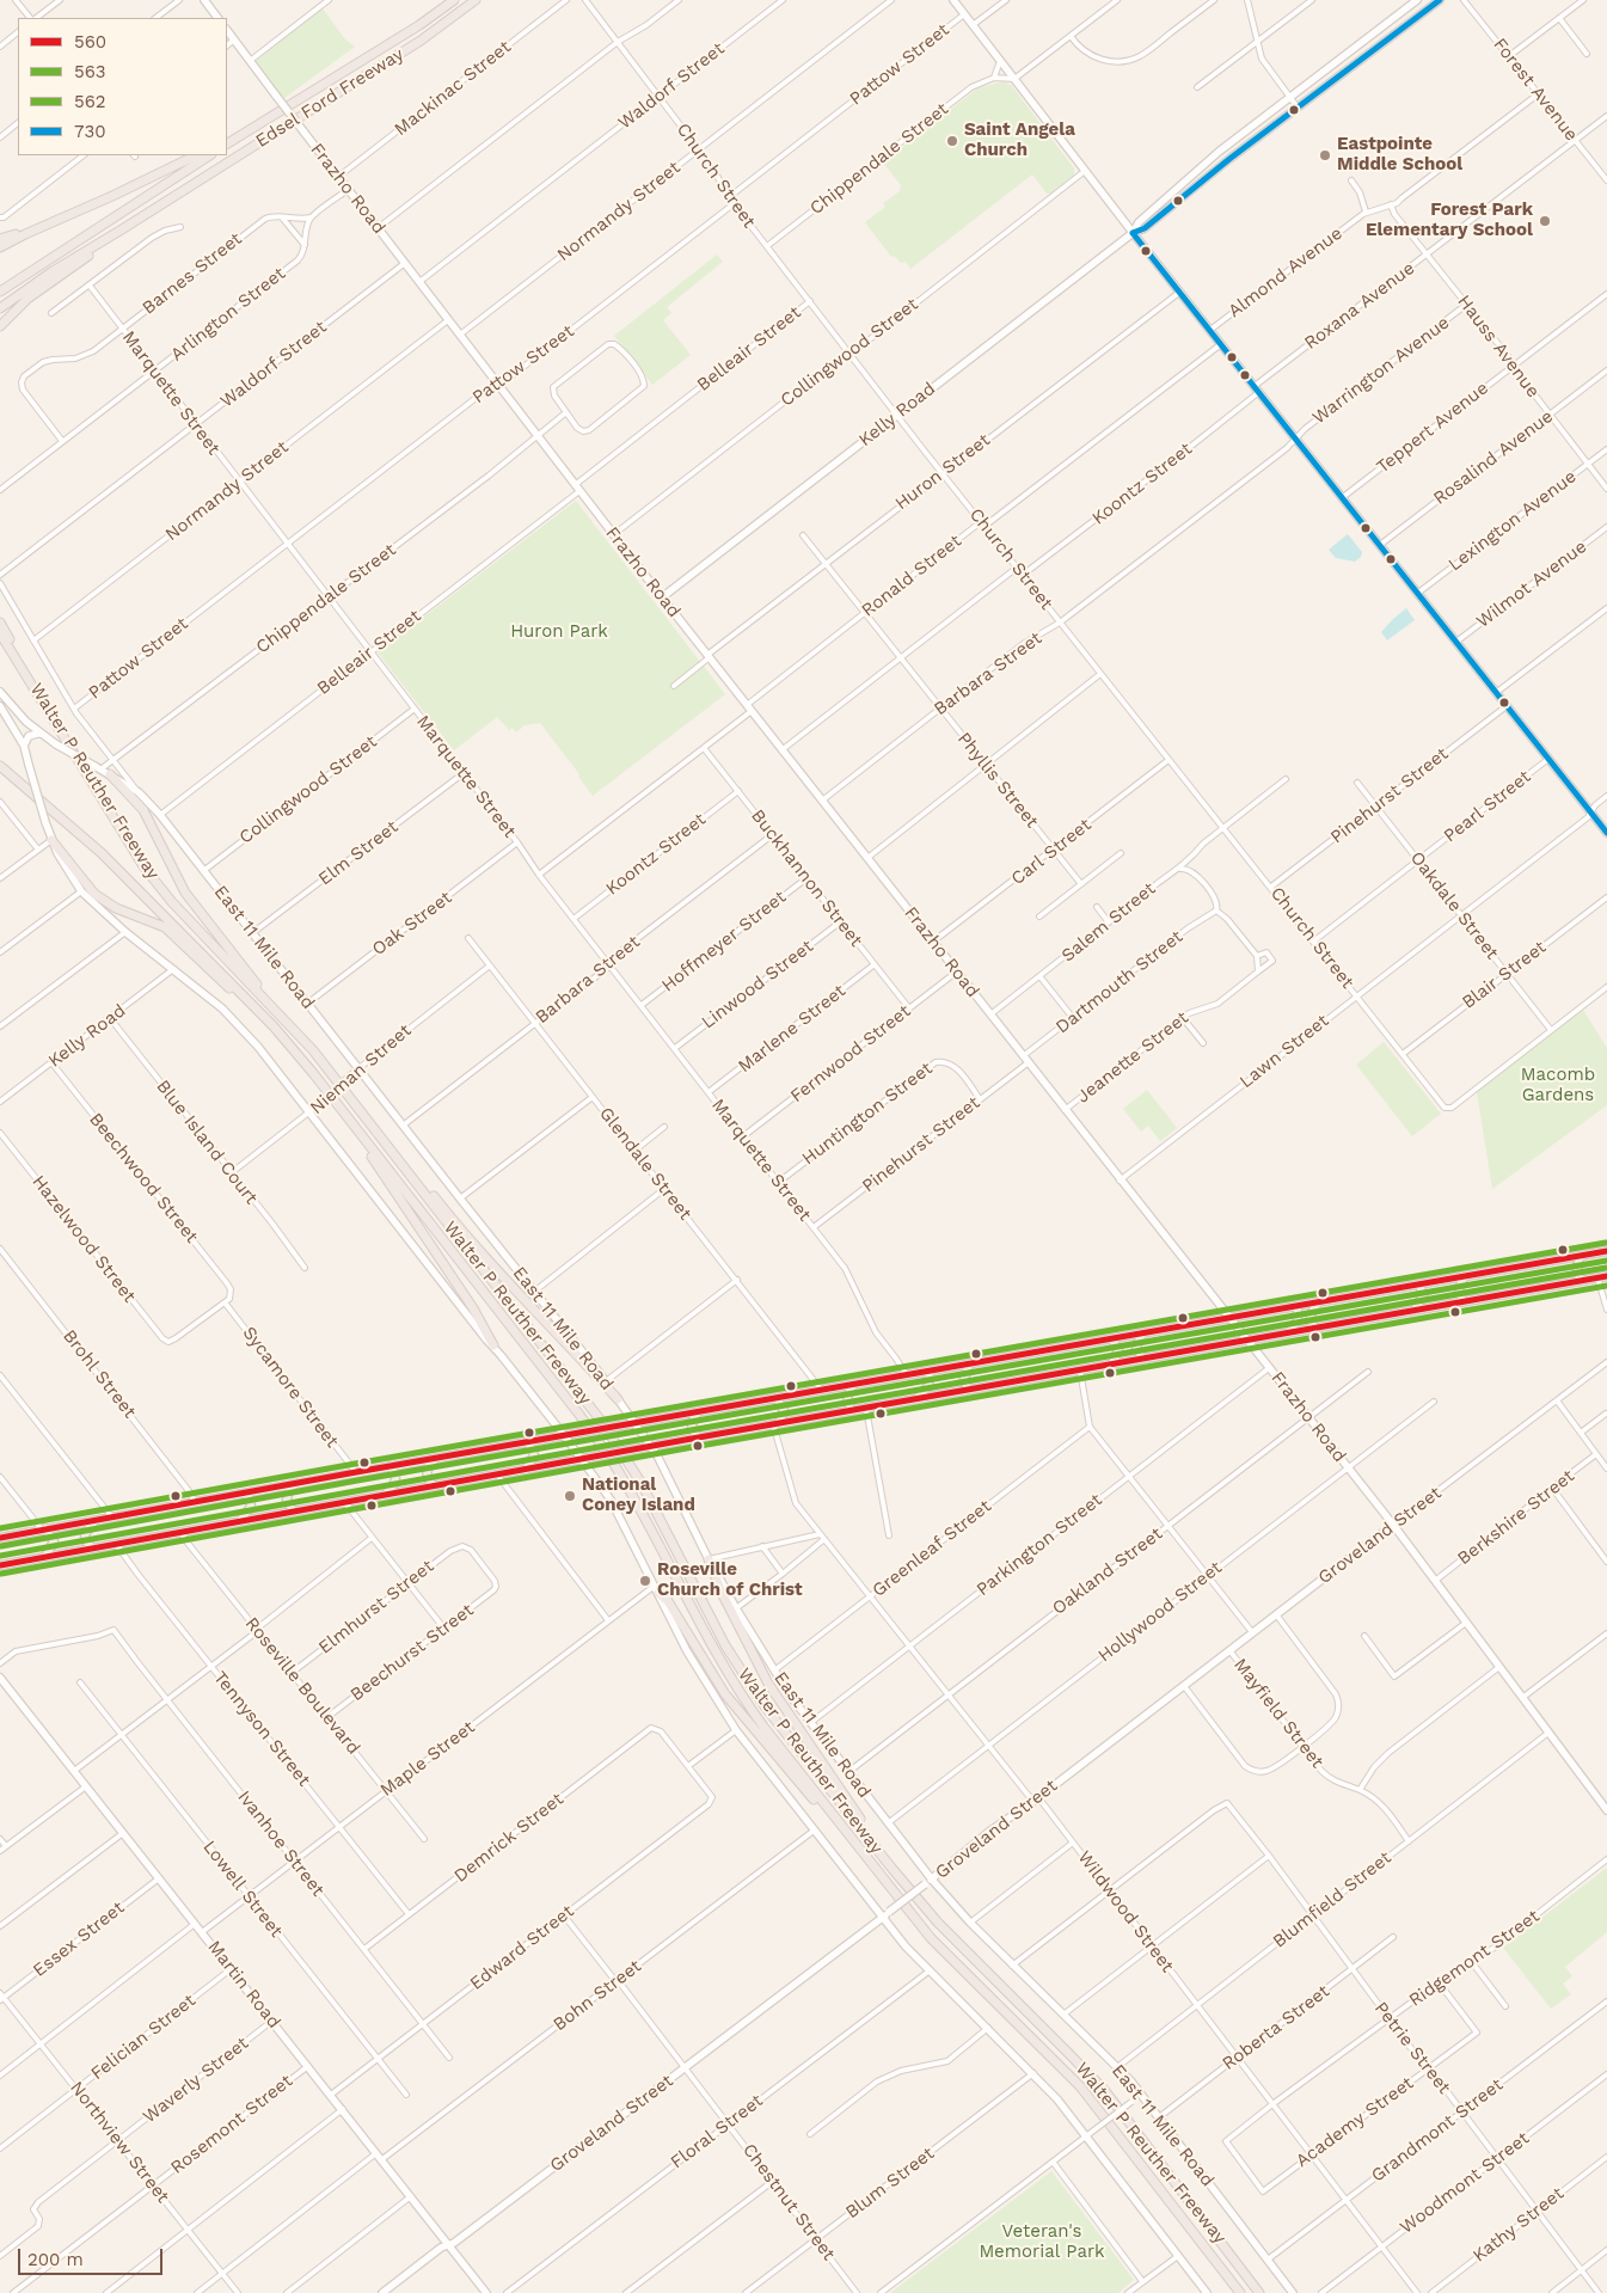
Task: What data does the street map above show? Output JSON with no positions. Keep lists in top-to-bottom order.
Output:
{
  "streets": {
    "highway": ["Edsel Ford Freeway", "Walter P Reuther Freeway"],
    "street": [
      "Pattow Street",
      "Waldorf Street",
      "Mackinac Street",
      "Forest Avenue",
      "Chippendale Street",
      "Church Street",
      "Frazho Road",
      "Normandy Street",
      "Almond Avenue",
      "Barnes Street",
      "Roxana Avenue",
      "Arlington Street",
      "Hauss Avenue",
      "Belleair Street",
      "Collingwood Street",
      "Warrington Avenue",
      "Marquette Street",
      "Kelly Road",
      "Teppert Avenue",
      "Rosalind Avenue",
      "Huron Street",
      "Koontz Street",
      "Lexington Avenue",
      "Ronald Street",
      "Wilmot Avenue",
      "Barbara Street",
      "Phyllis Street",
      "Pinehurst Street",
      "Pearl Street",
      "Carl Street",
      "Elm Street",
      "Buckhannon Street",
      "Oakdale Street",
      "Salem Street",
      "Oak Street",
      "Hoffmeyer Street",
      "East 11 Mile Road",
      "Blair Street",
      "Dartmouth Street",
      "Linwood Street",
      "Marlene Street",
      "Lawn Street",
      "Fernwood Street",
      "Jeanette Street",
      "Nieman Street",
      "Huntington Street",
      "Blue Island Court",
      "Glendale Street",
      "Beechwood Street",
      "Hazelwood Street",
      "Brohl Street",
      "Sycamore Street",
      "Berkshire Street",
      "Groveland Street",
      "Parkington Street",
      "Greenleaf Street",
      "Oakland Street",
      "Elmhurst Street",
      "Hollywood Street",
      "Beechurst Street",
      "Roseville Boulevard",
      "Mayfield Street",
      "Tennyson Street",
      "Maple Street",
      "Demrick Street",
      "Ivanhoe Street",
      "Lowell Street",
      "Blumfield Street",
      "Wildwood Street",
      "Essex Street",
      "Edward Street",
      "Ridgemont Street",
      "Martin Road",
      "Bohn Street",
      "Roberta Street",
      "Felician Street",
      "Petrie Street",
      "Waverly Street",
      "Academy Street",
      "Rosemont Street",
      "Grandmont Street",
      "Floral Street",
      "Northview Street",
      "Blum Street",
      "Woodmont Street",
      "Chestnut Street",
      "Kathy Street"
    ]
  },
  "crossings": [
    ["Pattow Street", "Church Street"],
    ["Pattow Street", "Frazho Road"],
    ["Pattow Street", "Marquette Street"],
    ["Waldorf Street", "Church Street"],
    ["Waldorf Street", "Frazho Road"],
    ["Waldorf Street", "Marquette Street"],
    ["Mackinac Street", "Frazho Road"],
    ["Forest Avenue", "Almond Avenue"],
    ["Forest Avenue", "Roxana Avenue"],
    ["Chippendale Street", "Church Street"],
    ["Chippendale Street", "Frazho Road"],
    ["Chippendale Street", "Marquette Street"],
    ["Chippendale Street", "East 11 Mile Road"],
    ["Church Street", "Normandy Street"],
    ["Church Street", "Belleair Street"],
    ["Church Street", "Collingwood Street"],
    ["Church Street", "Kelly Road"],
    ["Church Street", "Huron Street"],
    ["Church Street", "Koontz Street"],
    ["Church Street", "Ronald Street"],
    ["Church Street", "Barbara Street"],
    ["Church Street", "Pinehurst Street"],
    ["Church Street", "Pearl Street"],
    ["Church Street", "Carl Street"],
    ["Church Street", "Oakdale Street"],
    ["Church Street", "Salem Street"],
    ["Church Street", "Blair Street"],
    ["Church Street", "Lawn Street"],
    ["Frazho Road", "Normandy Street"],
    ["Frazho Road", "Belleair Street"],
    ["Frazho Road", "Collingwood Street"],
    ["Frazho Road", "Kelly Road"],
    ["Frazho Road", "Huron Street"],
    ["Frazho Road", "Ronald Street"],
    ["Frazho Road", "Barbara Street"],
    ["Frazho Road", "Pinehurst Street"],
    ["Frazho Road", "Carl Street"],
    ["Frazho Road", "Salem Street"],
    ["Frazho Road", "Dartmouth Street"],
    ["Frazho Road", "Lawn Street"],
    ["Frazho Road", "Fernwood Street"],
    ["Frazho Road", "Jeanette Street"],
    ["Frazho Road", "Berkshire Street"],
    ["Frazho Road", "Groveland Street"],
    ["Frazho Road", "Parkington Street"],
    ["Frazho Road", "Oakland Street"],
    ["Frazho Road", "Hollywood Street"],
    ["Frazho Road", "Blumfield Street"],
    ["Normandy Street", "Marquette Street"],
    ["Almond Avenue", "Hauss Avenue"],
    ["Barnes Street", "Arlington Street"],
    ["Barnes Street", "Marquette Street"],
    ["Roxana Avenue", "Hauss Avenue"],
    ["Roxana Avenue", "Koontz Street"],
    ["Arlington Street", "Marquette Street"],
    ["Hauss Avenue", "Warrington Avenue"],
    ["Hauss Avenue", "Teppert Avenue"],
    ["Hauss Avenue", "Rosalind Avenue"],
    ["Hauss Avenue", "Lexington Avenue"],
    ["Belleair Street", "Marquette Street"],
    ["Belleair Street", "East 11 Mile Road"],
    ["Collingwood Street", "Marquette Street"],
    ["Collingwood Street", "East 11 Mile Road"],
    ["Warrington Avenue", "Barbara Street"],
    ["Marquette Street", "Koontz Street"],
    ["Marquette Street", "Ronald Street"],
    ["Marquette Street", "Barbara Street"],
    ["Marquette Street", "Pinehurst Street"],
    ["Marquette Street", "Elm Street"],
    ["Marquette Street", "Oak Street"],
    ["Marquette Street", "Hoffmeyer Street"],
    ["Marquette Street", "Linwood Street"],
    ["Marquette Street", "Marlene Street"],
    ["Marquette Street", "Fernwood Street"],
    ["Marquette Street", "Huntington Street"],
    ["Kelly Road", "Blue Island Court"],
    ["Kelly Road", "Beechwood Street"],
    ["Huron Street", "Phyllis Street"],
    ["Koontz Street", "Buckhannon Street"],
    ["Ronald Street", "Phyllis Street"],
    ["Ronald Street", "Buckhannon Street"],
    ["Barbara Street", "Phyllis Street"],
    ["Barbara Street", "Buckhannon Street"],
    ["Barbara Street", "East 11 Mile Road"],
    ["Barbara Street", "Glendale Street"],
    ["Phyllis Street", "Carl Street"],
    ["Pinehurst Street", "Oakdale Street"],
    ["Pinehurst Street", "Dartmouth Street"],
    ["Pinehurst Street", "Huntington Street"],
    ["Pearl Street", "Oakdale Street"],
    ["Elm Street", "East 11 Mile Road"],
    ["Buckhannon Street", "Hoffmeyer Street"],
    ["Buckhannon Street", "Linwood Street"],
    ["Buckhannon Street", "Marlene Street"],
    ["Buckhannon Street", "Fernwood Street"],
    ["Oakdale Street", "Blair Street"],
    ["Oakdale Street", "Lawn Street"],
    ["Oak Street", "East 11 Mile Road"],
    ["East 11 Mile Road", "Nieman Street"],
    ["East 11 Mile Road", "Groveland Street"],
    ["East 11 Mile Road", "Parkington Street"],
    ["East 11 Mile Road", "Greenleaf Street"],
    ["East 11 Mile Road", "Oakland Street"],
    ["East 11 Mile Road", "Hollywood Street"],
    ["East 11 Mile Road", "Blumfield Street"],
    ["East 11 Mile Road", "Roberta Street"],
    ["East 11 Mile Road", "Grandmont Street"],
    ["Nieman Street", "Blue Island Court"],
    ["Nieman Street", "Glendale Street"],
    ["Beechwood Street", "Hazelwood Street"],
    ["Beechwood Street", "Sycamore Street"],
    ["Hazelwood Street", "Sycamore Street"],
    ["Groveland Street", "Mayfield Street"],
    ["Groveland Street", "Wildwood Street"],
    ["Groveland Street", "Martin Road"],
    ["Groveland Street", "Chestnut Street"],
    ["Parkington Street", "Mayfield Street"],
    ["Parkington Street", "Wildwood Street"],
    ["Greenleaf Street", "Mayfield Street"],
    ["Greenleaf Street", "Wildwood Street"],
    ["Oakland Street", "Mayfield Street"],
    ["Oakland Street", "Wildwood Street"],
    ["Elmhurst Street", "Beechurst Street"],
    ["Elmhurst Street", "Roseville Boulevard"],
    ["Hollywood Street", "Mayfield Street"],
    ["Hollywood Street", "Wildwood Street"],
    ["Beechurst Street", "Roseville Boulevard"],
    ["Roseville Boulevard", "Maple Street"],
    ["Mayfield Street", "Blumfield Street"],
    ["Tennyson Street", "Maple Street"],
    ["Tennyson Street", "Demrick Street"],
    ["Maple Street", "Ivanhoe Street"],
    ["Maple Street", "Lowell Street"],
    ["Maple Street", "Martin Road"],
    ["Demrick Street", "Ivanhoe Street"],
    ["Demrick Street", "Edward Street"],
    ["Ivanhoe Street", "Edward Street"],
    ["Lowell Street", "Edward Street"],
    ["Blumfield Street", "Wildwood Street"],
    ["Blumfield Street", "Petrie Street"],
    ["Wildwood Street", "Ridgemont Street"],
    ["Wildwood Street", "Roberta Street"],
    ["Wildwood Street", "Petrie Street"],
    ["Wildwood Street", "Academy Street"],
    ["Wildwood Street", "Grandmont Street"],
    ["Wildwood Street", "Woodmont Street"],
    ["Essex Street", "Martin Road"],
    ["Essex Street", "Northview Street"],
    ["Edward Street", "Martin Road"],
    ["Edward Street", "Chestnut Street"],
    ["Ridgemont Street", "Petrie Street"],
    ["Ridgemont Street", "Academy Street"],
    ["Martin Road", "Bohn Street"],
    ["Martin Road", "Felician Street"],
    ["Martin Road", "Waverly Street"],
    ["Martin Road", "Rosemont Street"],
    ["Bohn Street", "Chestnut Street"],
    ["Roberta Street", "Petrie Street"],
    ["Felician Street", "Northview Street"],
    ["Petrie Street", "Academy Street"],
    ["Petrie Street", "Grandmont Street"],
    ["Petrie Street", "Woodmont Street"],
    ["Petrie Street", "Kathy Street"],
    ["Waverly Street", "Northview Street"],
    ["Rosemont Street", "Northview Street"],
    ["Floral Street", "Chestnut Street"],
    ["Blum Street", "Chestnut Street"]
  ],
  "parks": ["Huron Park", "Macomb Gardens", "Veteran's Memorial Park"],
  "places": [
    "Saint Angela Church",
    "Eastpointe Middle School",
    "Forest Park Elementary School",
    "National Coney Island",
    "Roseville Church of Christ"
  ],
  "lines": [
    "transit line 730",
    "transit line 562",
    "transit line 560",
    "transit line 563"
  ],
  "legend": [
    "560",
    "563",
    "562",
    "730"
  ],
  "scale_bar": "200 m"
}
